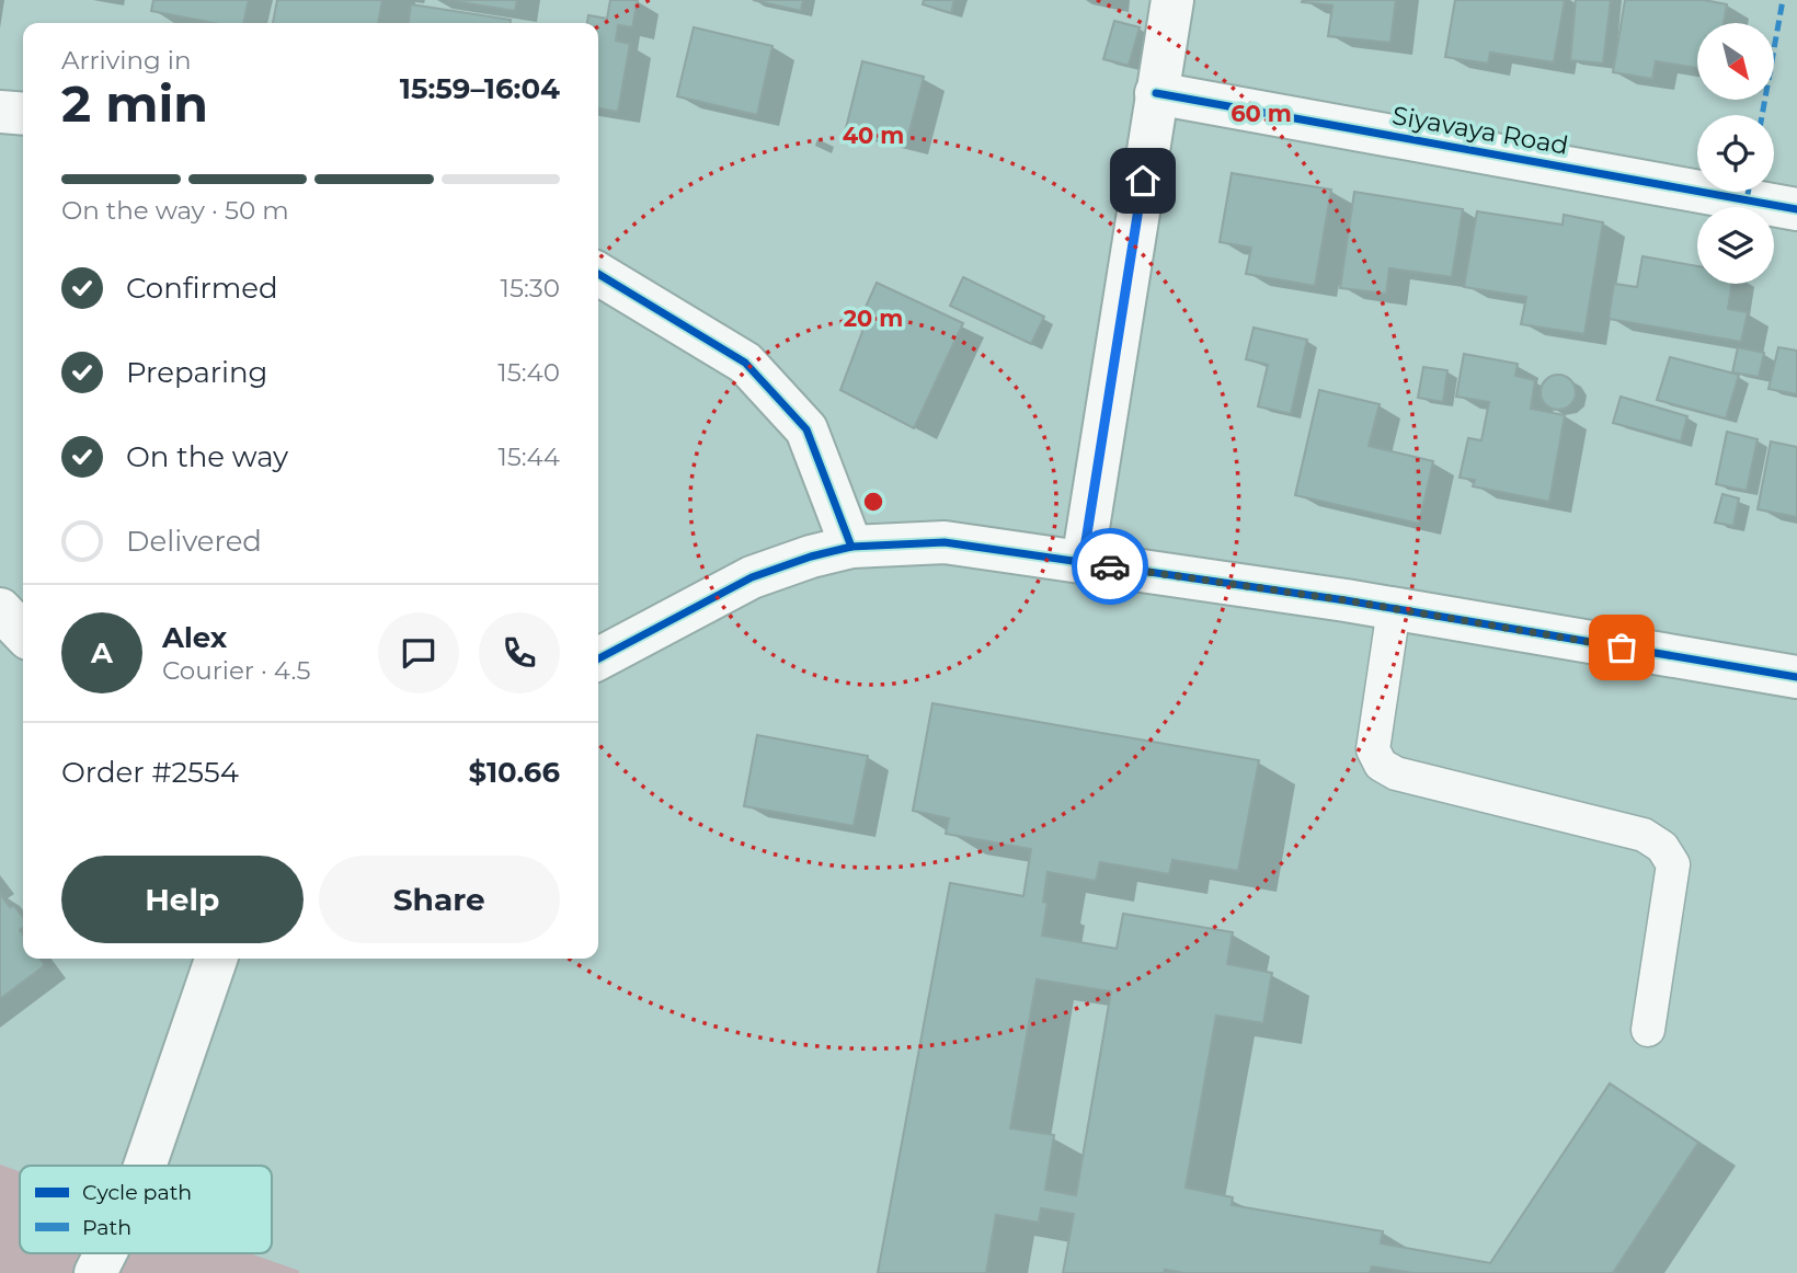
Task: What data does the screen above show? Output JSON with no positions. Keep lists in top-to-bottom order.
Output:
{
  "streets": {
    "street": ["Siyavaya Road"]
  },
  "legend": ["Cycle path", "Path"],
  "north": "bottom right",
  "page": {
    "heading": ["2 min", "Arriving in", "15:59–16:04"],
    "panel": [
      "Alex",
      "Courier · 4.5",
      "Order #2554",
      "$10.66"
    ],
    "bar": "On the way · 50 m",
    "list": [
      ["Confirmed", "15:30"],
      ["Preparing", "15:40"],
      ["On the way", "15:44"],
      "Delivered"
    ],
    "round": "A",
    "buttons": ["Help", "Share"]
  },
  "rings": ["60 m", "40 m", "20 m"]
}
